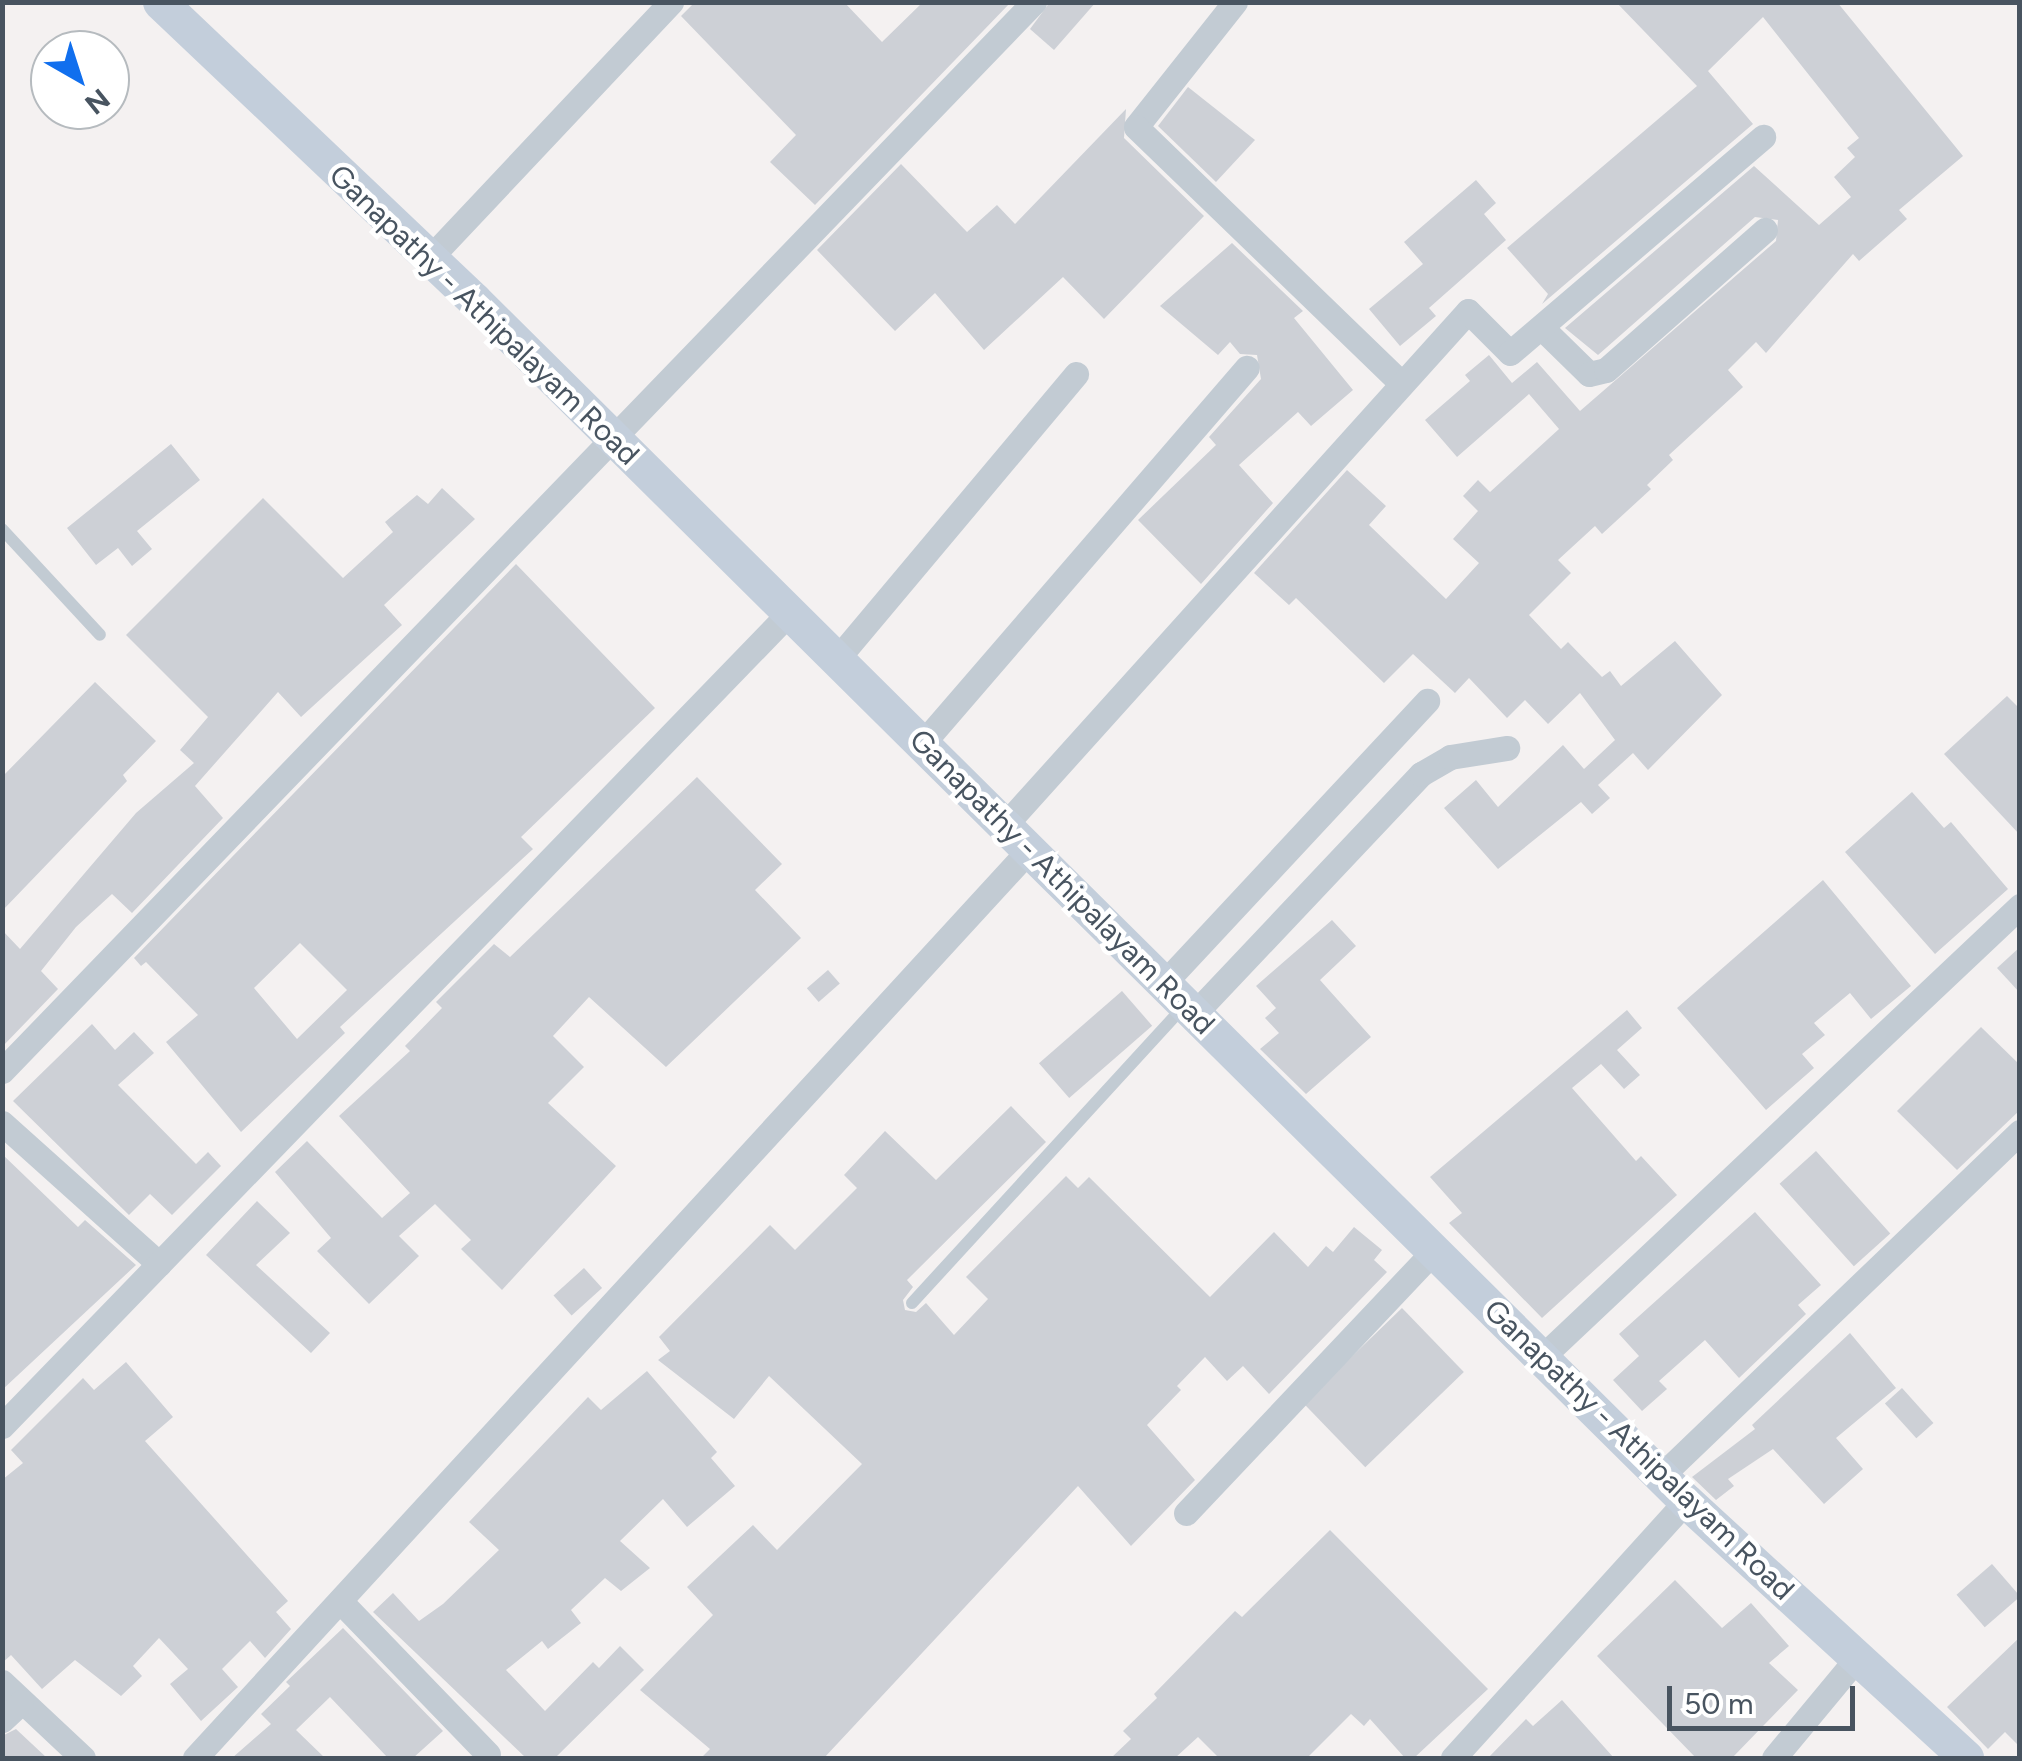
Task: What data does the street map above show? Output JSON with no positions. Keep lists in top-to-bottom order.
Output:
{
  "streets": {
    "main road": ["Ganapathy - Athipalayam Road"]
  },
  "scale_bar": "50 m",
  "north": "bottom right"
}
